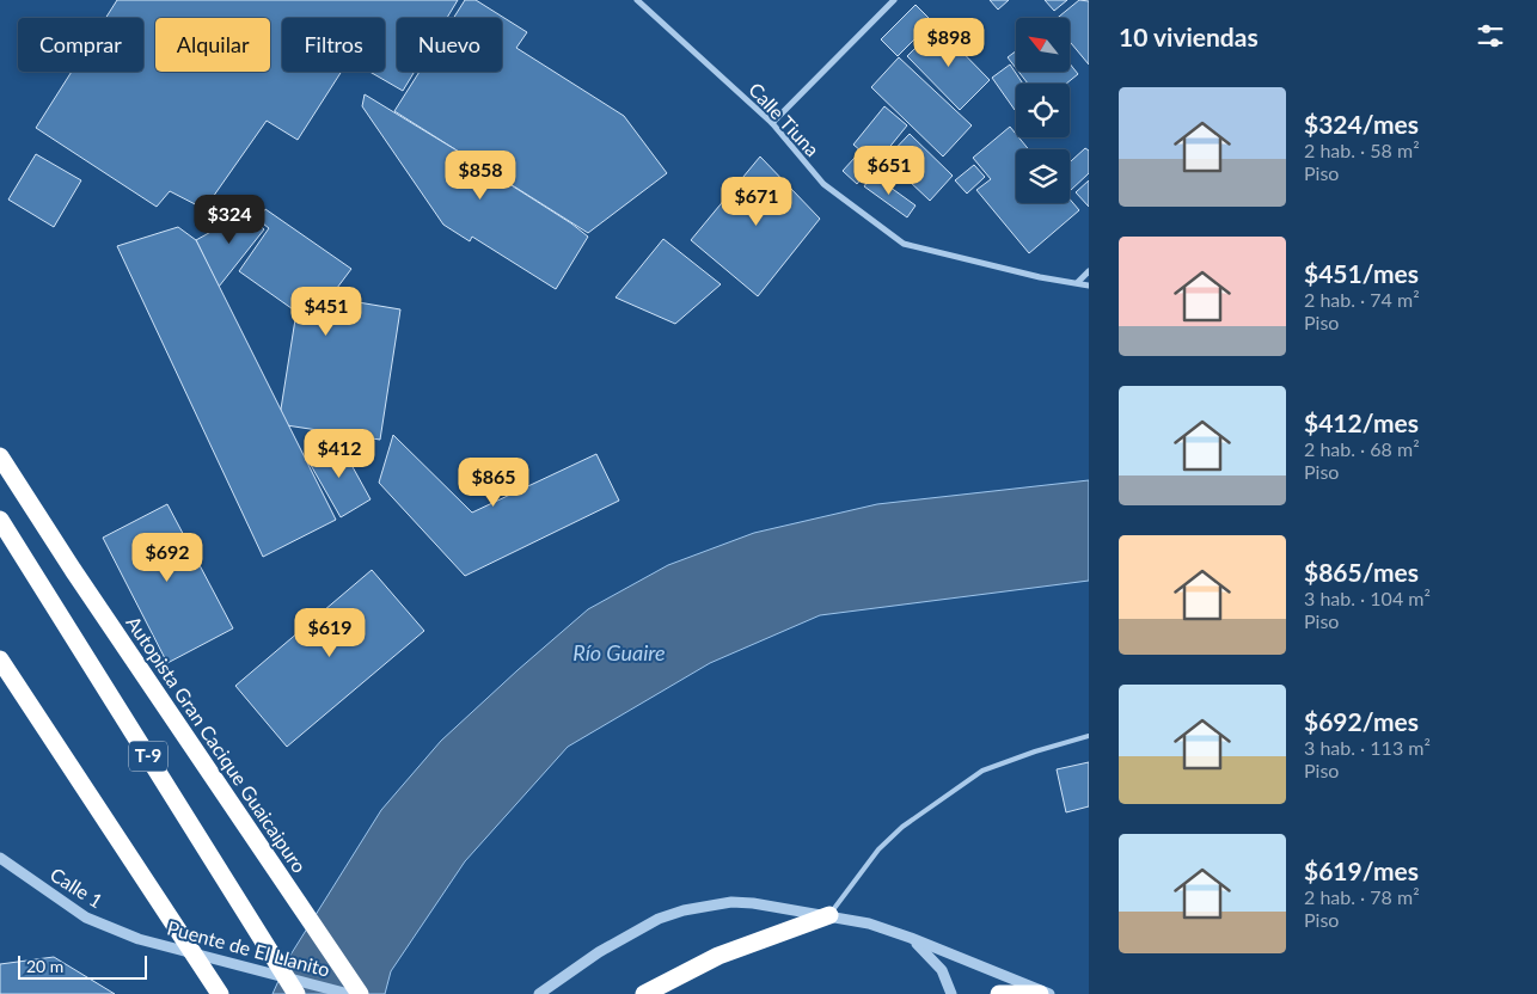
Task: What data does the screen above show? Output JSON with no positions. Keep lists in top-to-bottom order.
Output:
{
  "streets": {
    "highway": ["Autopista Gran Cacique Guaicaipuro", "T-9"],
    "street": ["Calle Tiuna", "Calle 1", "Puente de El Llanito"]
  },
  "crossings": [
    ["Calle 1", "Puente de El Llanito"]
  ],
  "water": ["Río Guaire"],
  "scale_bar": "20 m",
  "north": "top left",
  "page": {
    "heading": "10 viviendas",
    "price": [
      "$898",
      "$651",
      "$858",
      "$671",
      "$324",
      "$451",
      "$412",
      "$865",
      "$692",
      "$619"
    ],
    "chip": [
      "Comprar",
      "Alquilar",
      "Filtros",
      "Nuevo"
    ],
    "list": [
      {
        "name": "$324/mes",
        "note": "2 hab. · 58 m² · Piso"
      },
      {
        "name": "$451/mes",
        "note": "2 hab. · 74 m² · Piso"
      },
      {
        "name": "$412/mes",
        "note": "2 hab. · 68 m² · Piso"
      },
      {
        "name": "$865/mes",
        "note": "3 hab. · 104 m² · Piso"
      },
      {
        "name": "$692/mes",
        "note": "3 hab. · 113 m² · Piso"
      },
      {
        "name": "$619/mes",
        "note": "2 hab. · 78 m² · Piso"
      }
    ],
    "scale": "20 m"
  }
}
